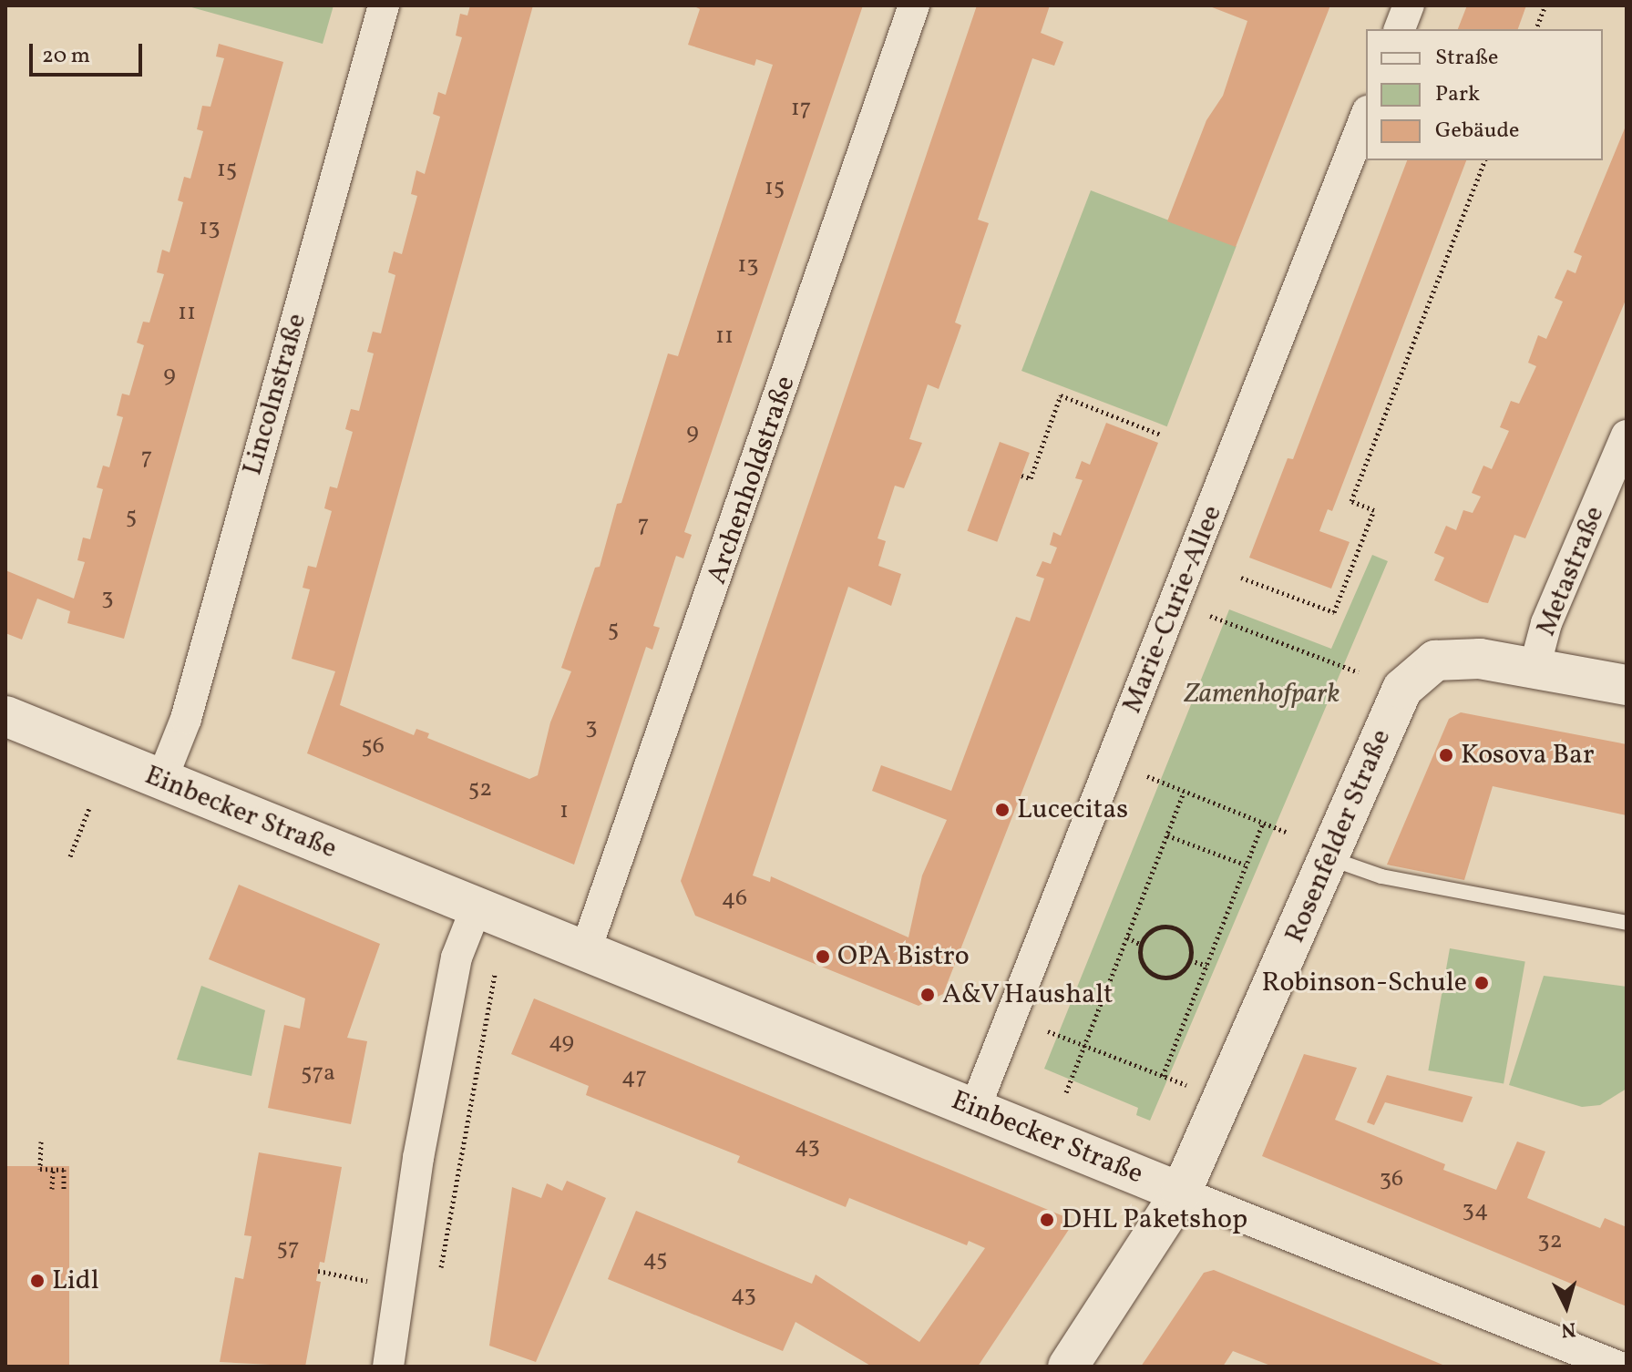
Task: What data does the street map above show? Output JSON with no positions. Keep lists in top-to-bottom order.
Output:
{
  "streets": {
    "street": [
      "Lincolnstraße",
      "Archenholdstraße",
      "Metastraße",
      "Marie-Curie-Allee",
      "Einbecker Straße",
      "Rosenfelder Straße"
    ]
  },
  "crossings": [
    ["Lincolnstraße", "Einbecker Straße"],
    ["Archenholdstraße", "Einbecker Straße"],
    ["Metastraße", "Rosenfelder Straße"],
    ["Marie-Curie-Allee", "Einbecker Straße"],
    ["Einbecker Straße", "Rosenfelder Straße"]
  ],
  "parks": ["Zamenhofpark"],
  "places": [
    "Kosova Bar",
    "Lucecitas",
    "OPA Bistro",
    "Robinson-Schule",
    "A&V Haushalt",
    "DHL Paketshop",
    "Lidl"
  ],
  "house_numbers": [
    "17",
    "15",
    "15",
    "13",
    "13",
    "11",
    "11",
    "9",
    "9",
    "7",
    "5",
    "7",
    "3",
    "5",
    "3",
    "56",
    "52",
    "1",
    "46",
    "49",
    "57a",
    "47",
    "43",
    "36",
    "34",
    "32",
    "57",
    "45",
    "43"
  ],
  "legend": ["Straße", "Park", "Gebäude"],
  "scale_bar": "20 m",
  "north": "bottom"
}
